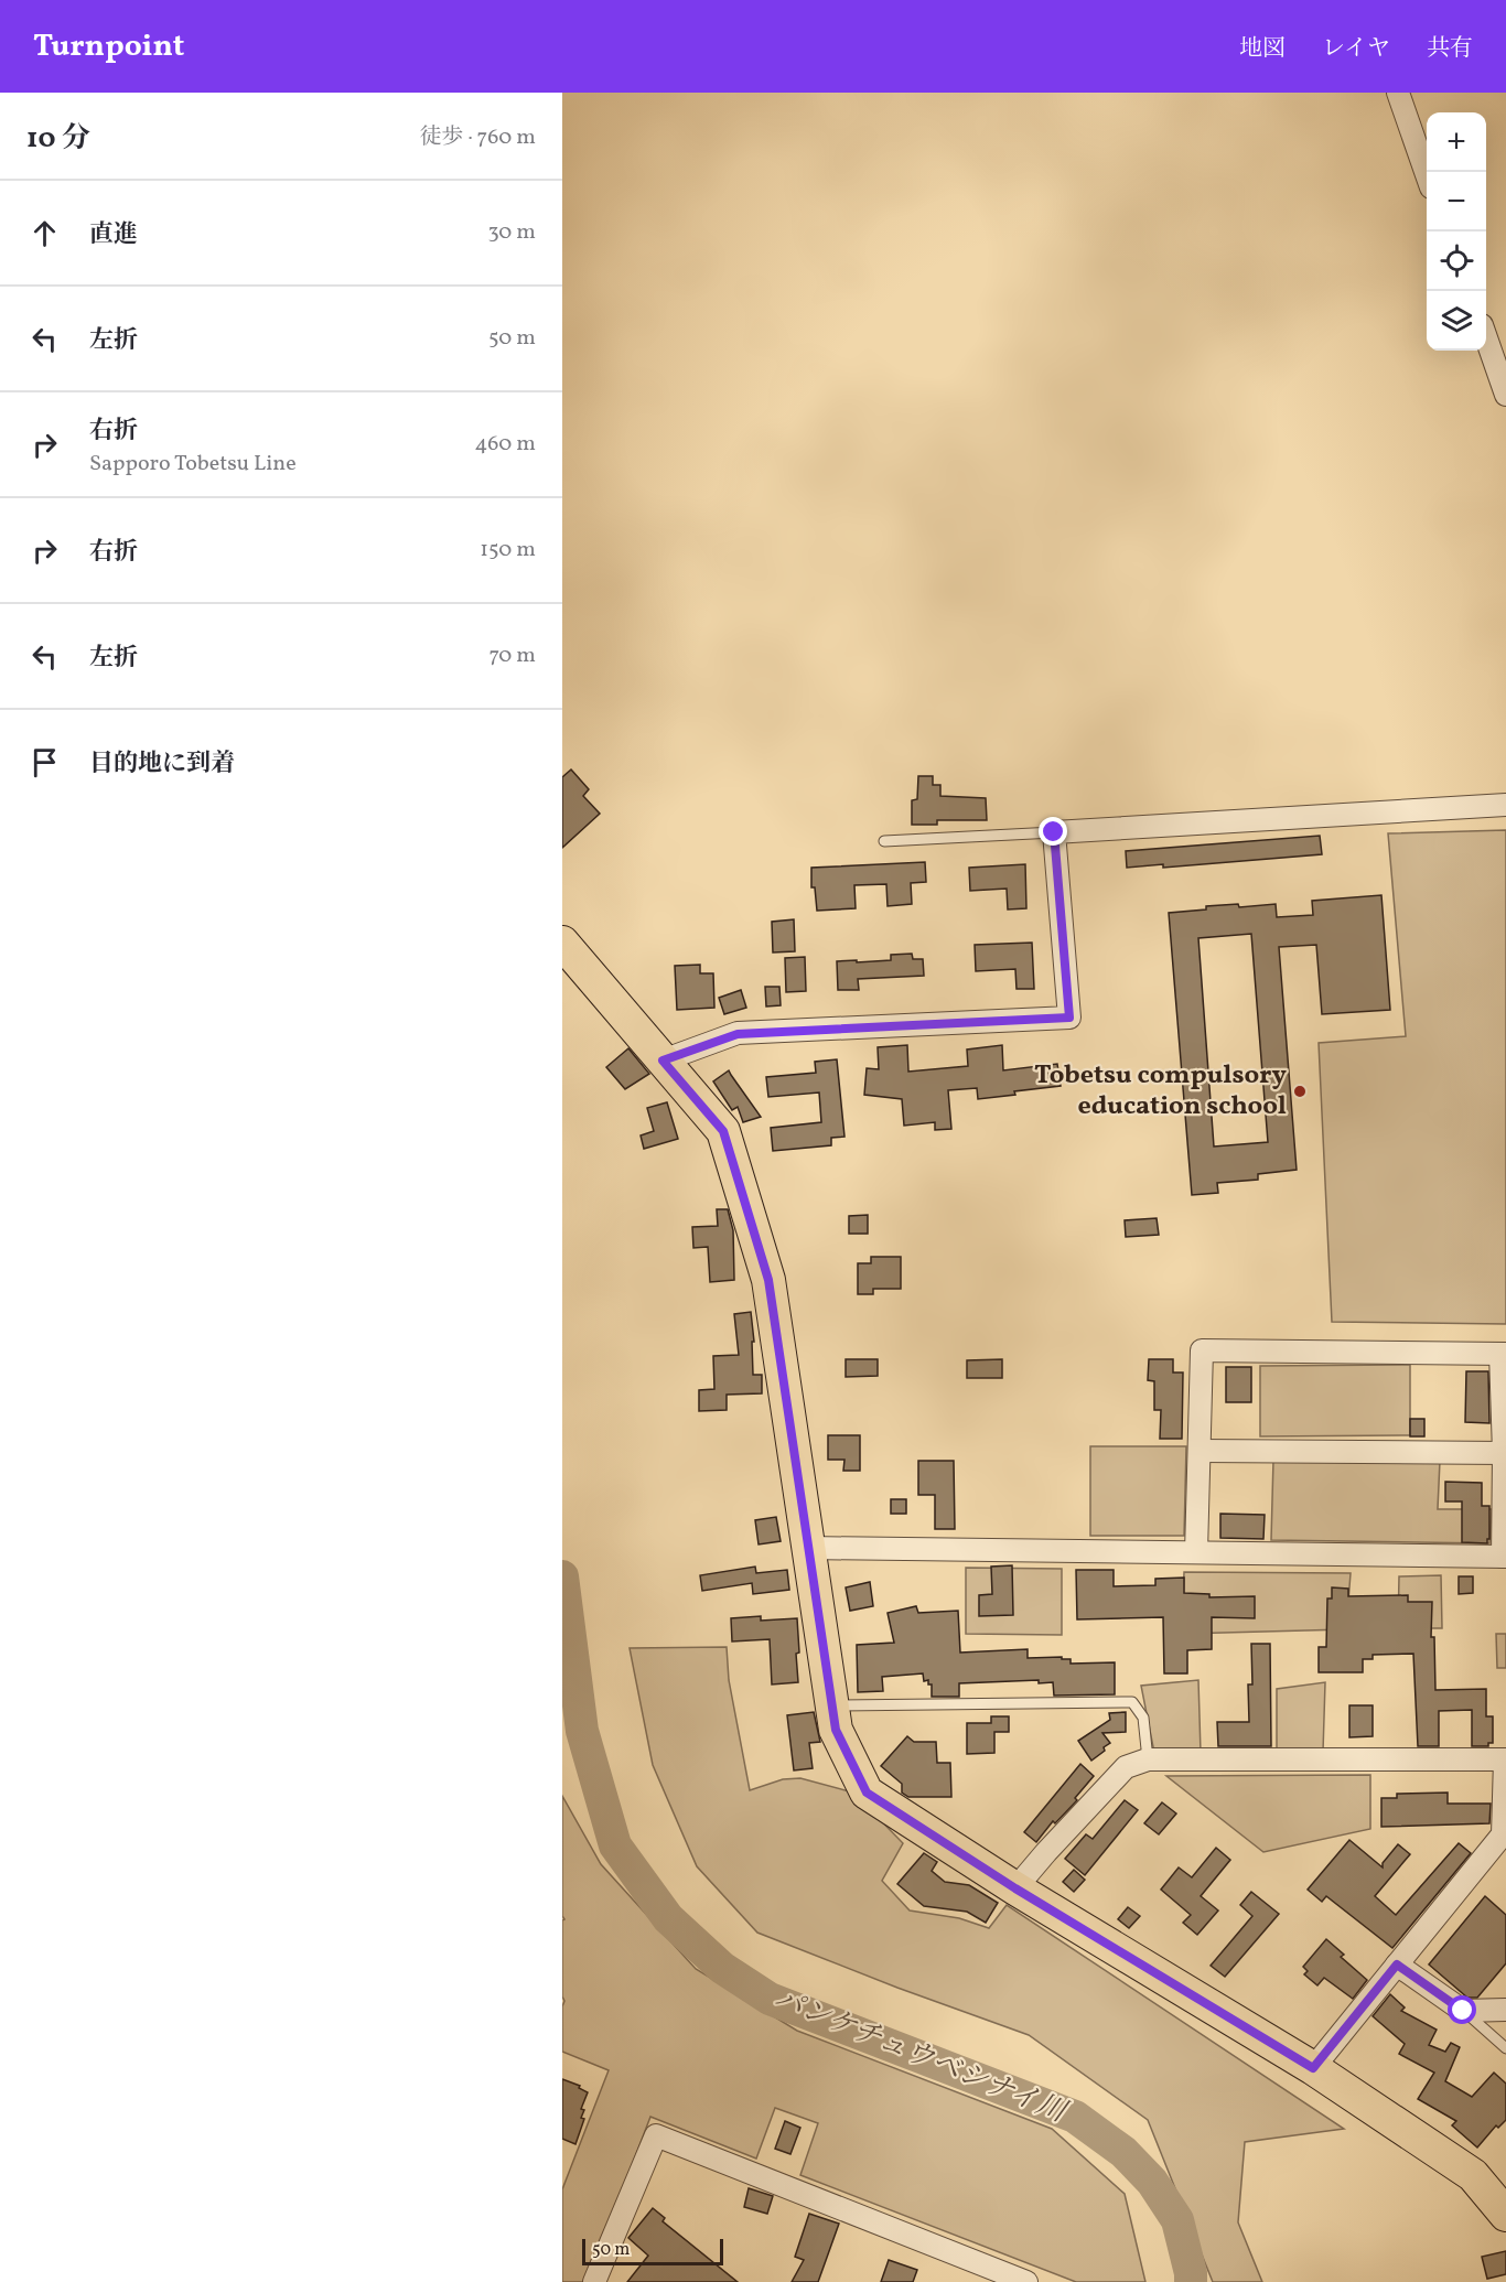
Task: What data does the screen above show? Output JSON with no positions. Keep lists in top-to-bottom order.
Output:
{
  "water": ["パンケチュウベシナイ川"],
  "places": ["Tobetsu compulsory education school"],
  "scale_bar": "50 m",
  "page": {
    "header": "Turnpoint",
    "nav": ["地図", "レイヤ", "共有"],
    "heading": ["10 分", "徒歩 · 760 m"],
    "map_buttons": ["+", "−"],
    "list": [
      ["直進", "30 m"],
      ["左折", "50 m"],
      ["右折", "Sapporo Tobetsu Line", "460 m"],
      ["右折", "150 m"],
      ["左折", "70 m"],
      "目的地に到着"
    ],
    "scale": "50 m"
  }
}
